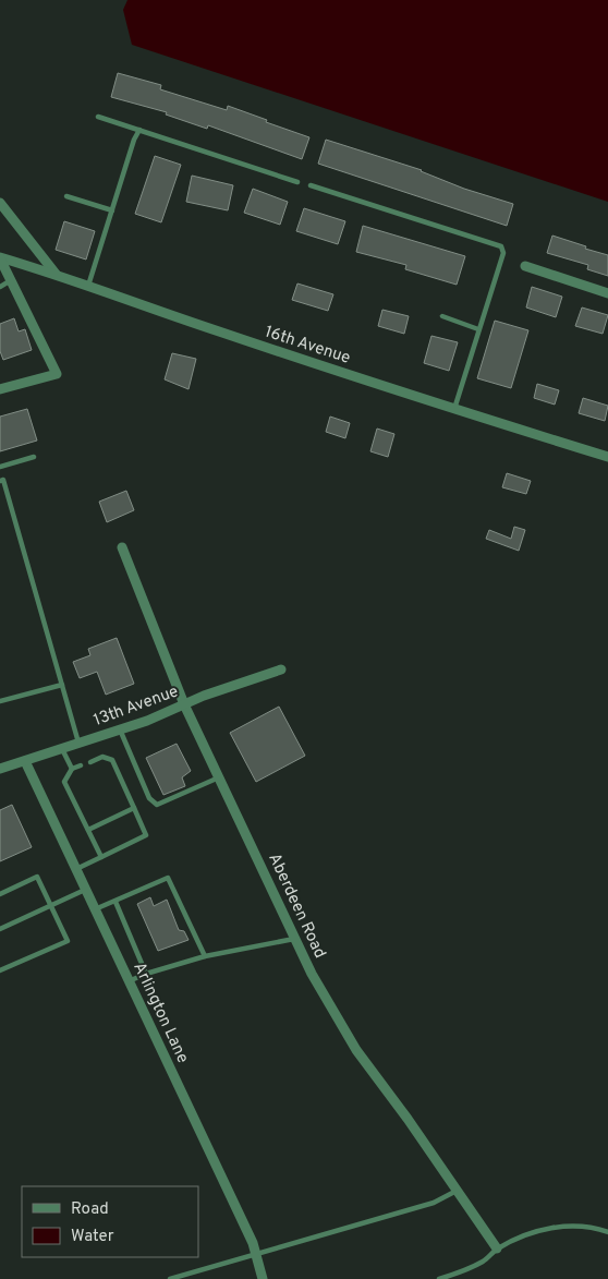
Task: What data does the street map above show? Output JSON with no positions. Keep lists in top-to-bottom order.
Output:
{
  "streets": {
    "street": [
      "16th Avenue",
      "13th Avenue",
      "Aberdeen Road",
      "Arlington Lane"
    ]
  },
  "crossings": [
    ["13th Avenue", "Aberdeen Road"],
    ["13th Avenue", "Arlington Lane"]
  ],
  "legend": ["Road", "Water"]
}
